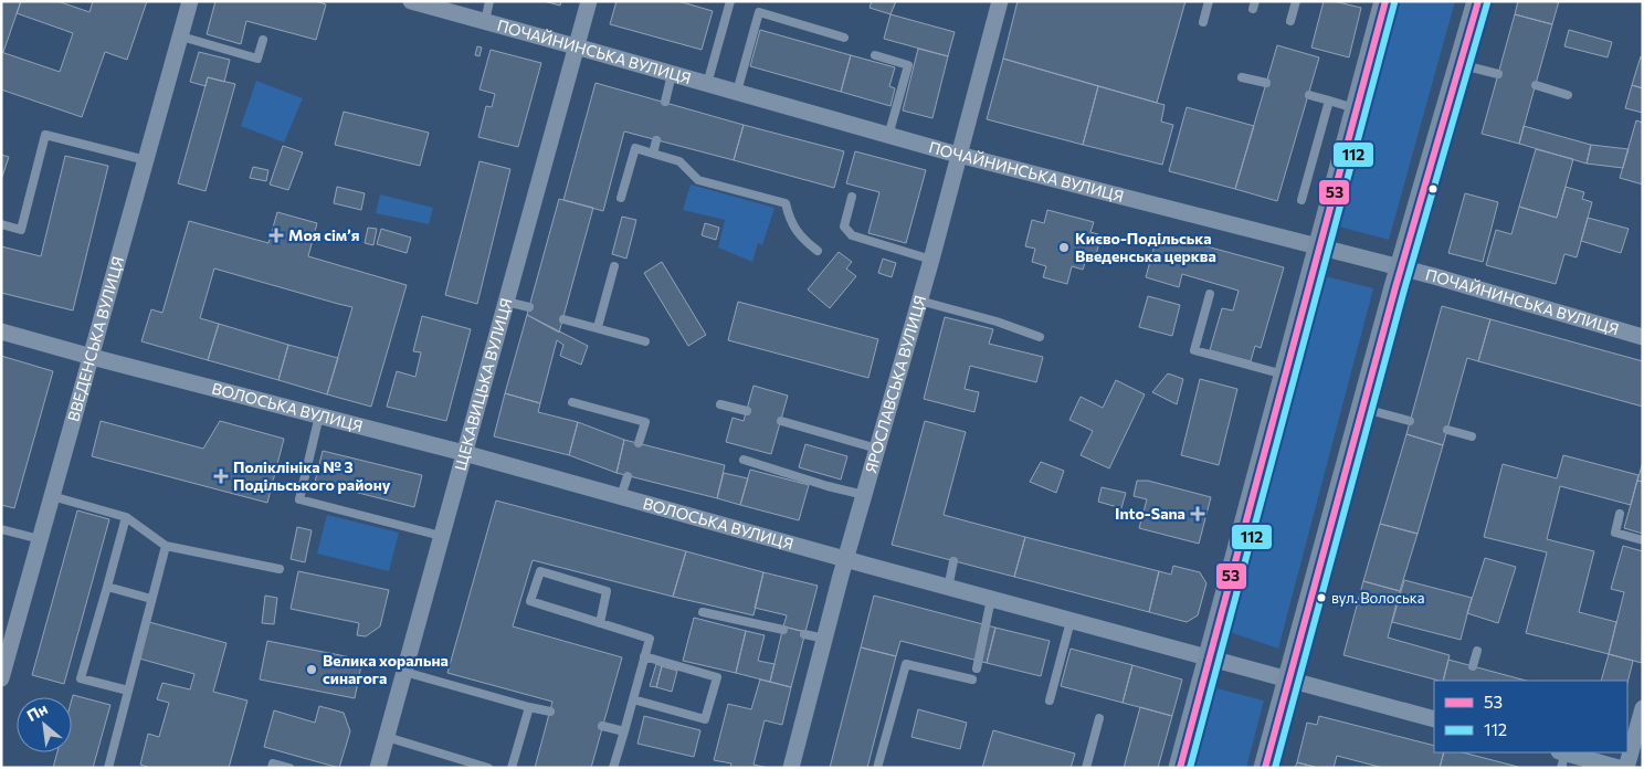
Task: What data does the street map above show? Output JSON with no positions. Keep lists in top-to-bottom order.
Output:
{
  "streets": {
    "street": [
      "ПОЧАЙНИНСЬКА ВУЛИЦЯ",
      "ВВЕДЕНСЬКА ВУЛИЦЯ",
      "ЩЕКАВИЦЬКА ВУЛИЦЯ",
      "ЯРОСЛАВСЬКА ВУЛИЦЯ",
      "ВОЛОСЬКА ВУЛИЦЯ"
    ]
  },
  "crossings": [
    ["ПОЧАЙНИНСЬКА ВУЛИЦЯ", "ЩЕКАВИЦЬКА ВУЛИЦЯ"],
    ["ПОЧАЙНИНСЬКА ВУЛИЦЯ", "ЯРОСЛАВСЬКА ВУЛИЦЯ"],
    ["ВВЕДЕНСЬКА ВУЛИЦЯ", "ВОЛОСЬКА ВУЛИЦЯ"],
    ["ЩЕКАВИЦЬКА ВУЛИЦЯ", "ВОЛОСЬКА ВУЛИЦЯ"],
    ["ЯРОСЛАВСЬКА ВУЛИЦЯ", "ВОЛОСЬКА ВУЛИЦЯ"]
  ],
  "places": {
    "health": ["Моя сім’я", "Поліклініка № 3 Подільського району", "Into-Sana"],
    "other": ["Києво-Подільська Введенська церква", "вул. Волоська", "Велика хоральна синагога"]
  },
  "lines": ["transit line 53", "transit line 112"],
  "legend": ["53", "112"],
  "north": "top left"
}
